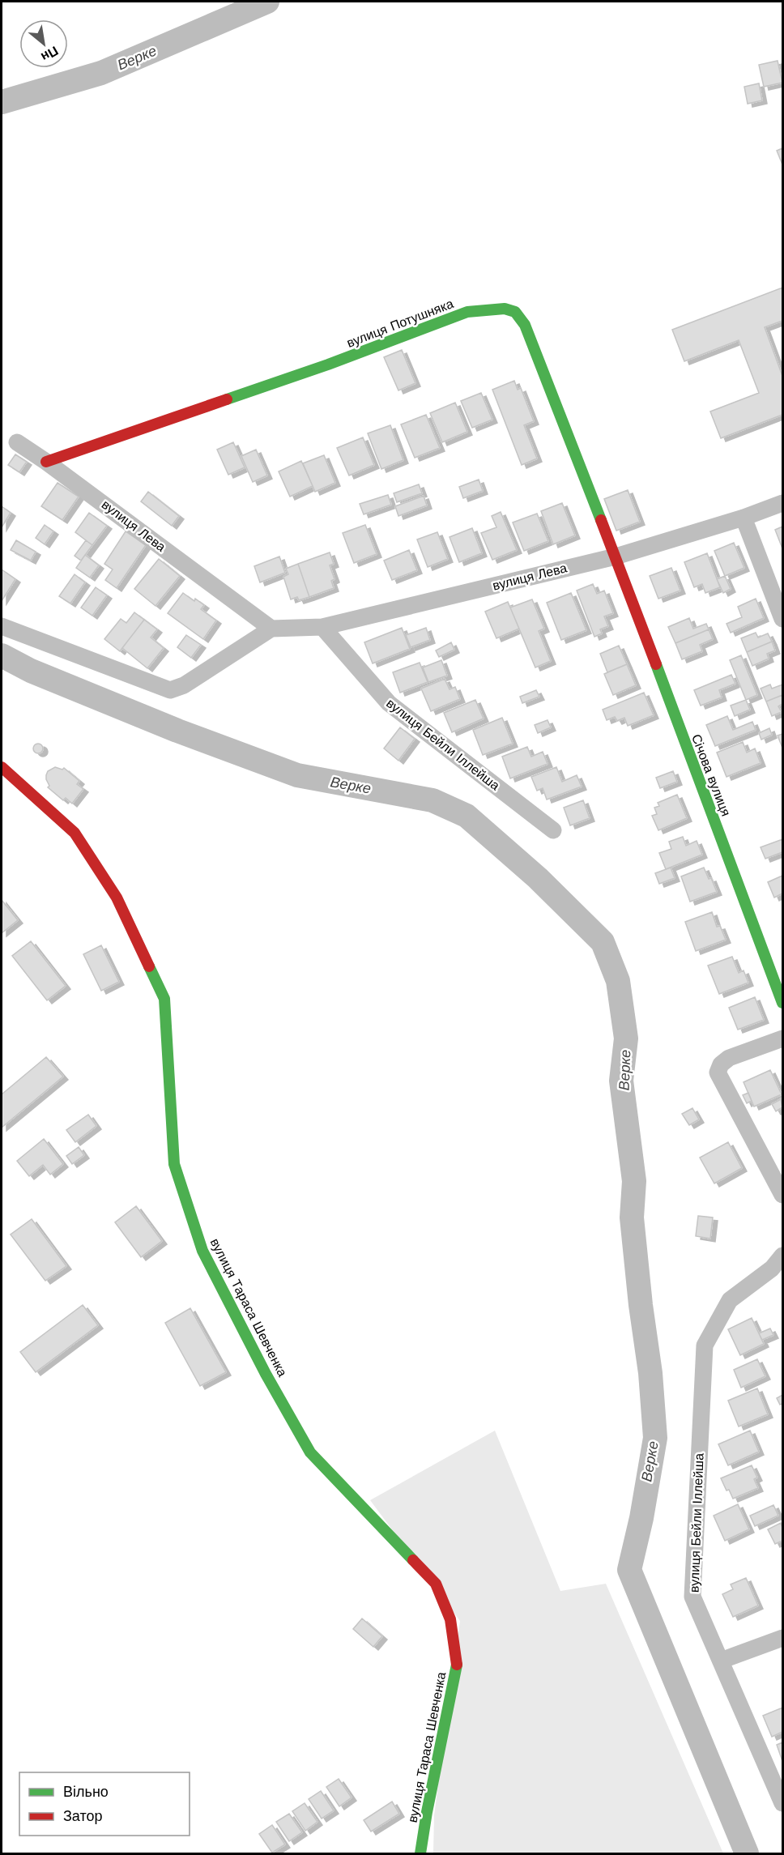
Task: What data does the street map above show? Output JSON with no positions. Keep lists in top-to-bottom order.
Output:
{
  "streets": {
    "street": [
      "вулиця Потушняка",
      "вулиця Лева",
      "вулиця Бейли Іллейша",
      "Січова вулиця",
      "вулиця Тараса Шевченка"
    ]
  },
  "crossings": [
    ["вулиця Потушняка", "вулиця Лева"],
    ["вулиця Потушняка", "Січова вулиця"],
    ["вулиця Лева", "вулиця Бейли Іллейша"],
    ["вулиця Лева", "Січова вулиця"]
  ],
  "water": ["Верке"],
  "legend": ["Вільно", "Затор"],
  "north": "bottom right"
}
